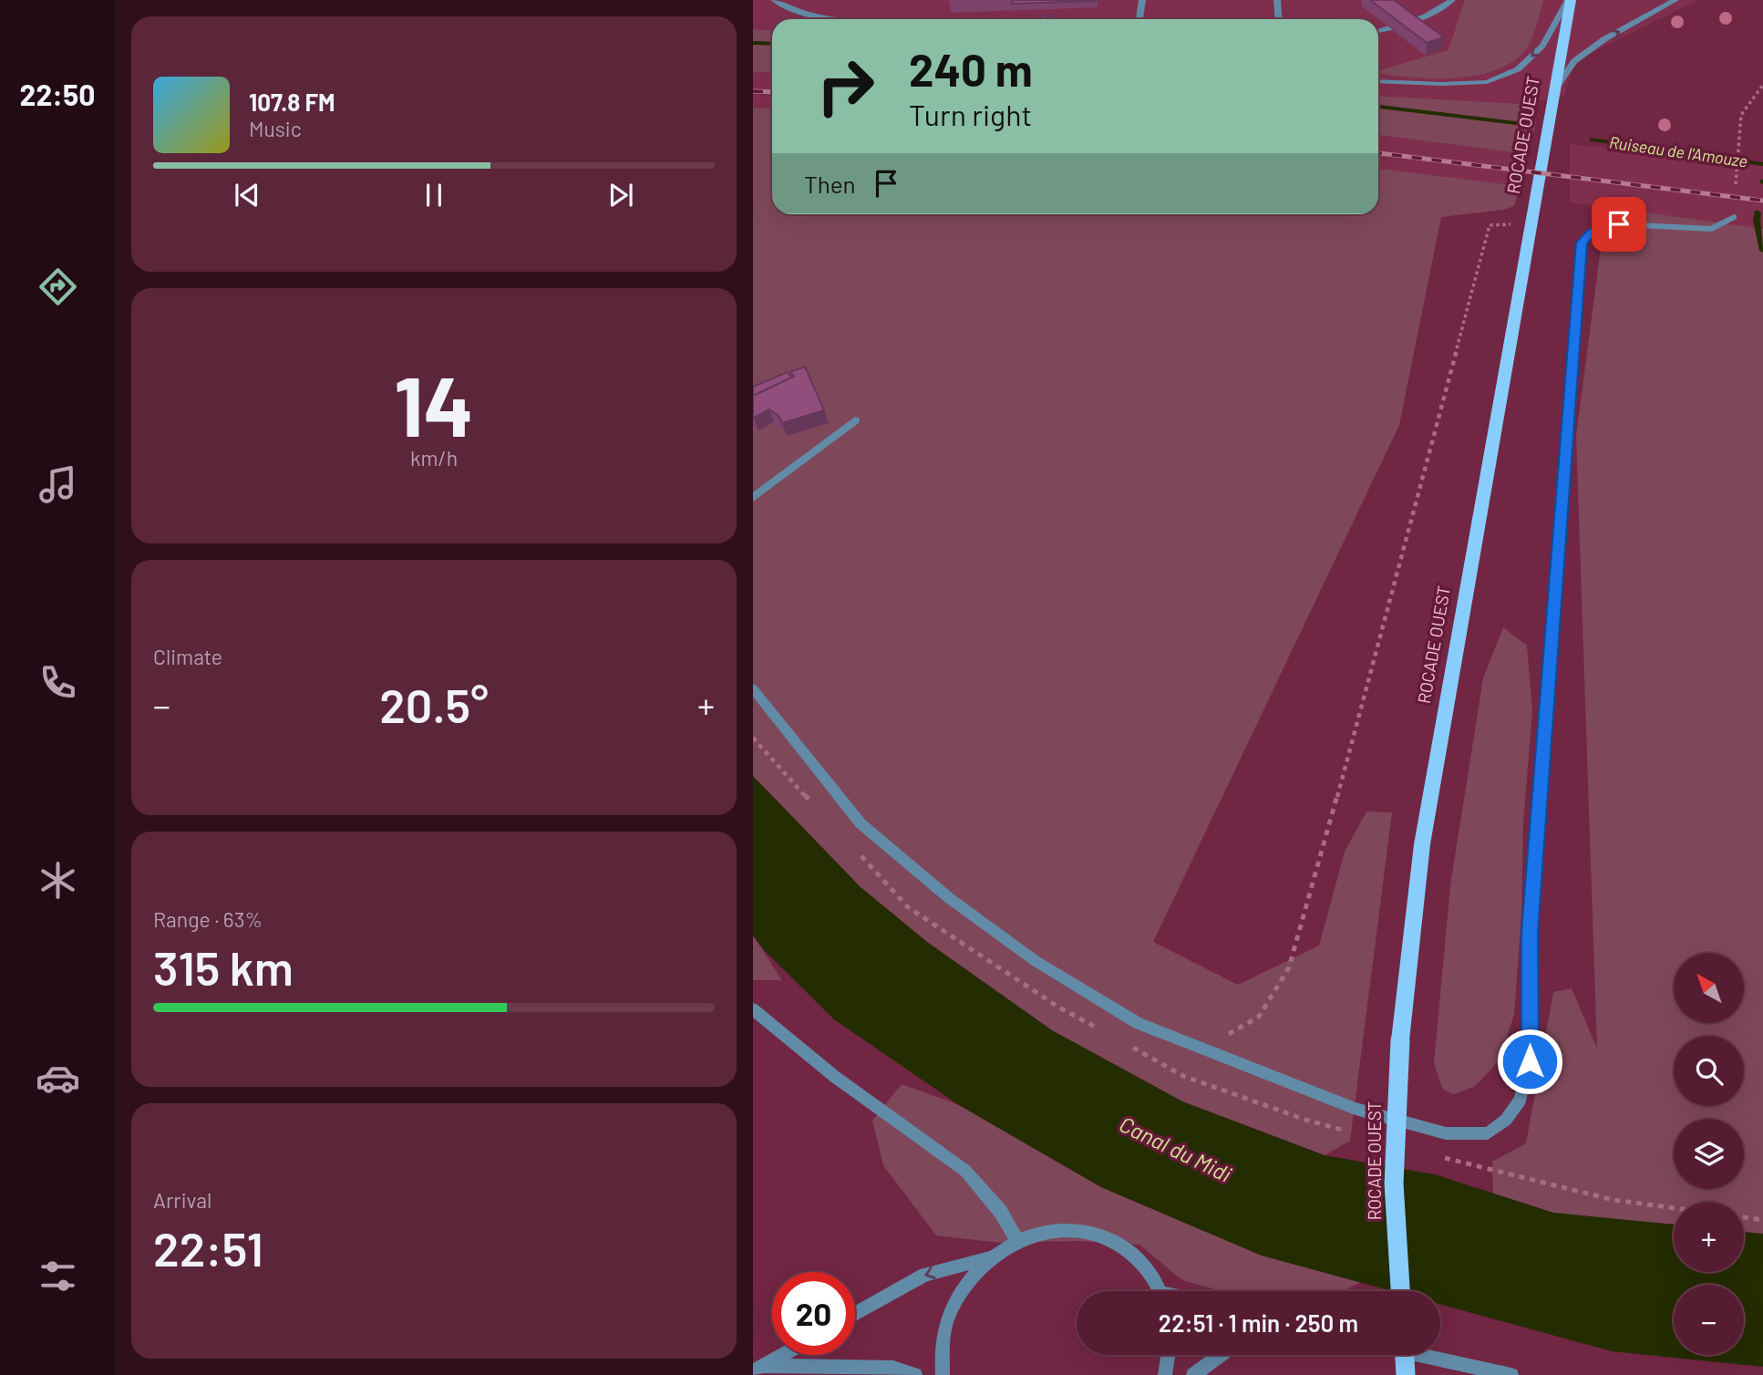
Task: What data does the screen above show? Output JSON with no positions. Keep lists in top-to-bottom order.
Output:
{
  "streets": {
    "main road": ["ROCADE OUEST"]
  },
  "water": ["Ruiseau de l'Amouze", "Canal du Midi"],
  "north": "top left",
  "page": {
    "tabs": "22:50",
    "turn": ["240 m", "Turn right"],
    "song": ["107.8 FM", "Music"],
    "then": "Then",
    "tile": [
      ["14", "km/h"],
      "Climate",
      ["Range · 63%", "315 km"],
      ["Arrival", "22:51"]
    ],
    "heat": ["−", "20.5°", "+"],
    "map_buttons": ["+", "−"],
    "limit": "20",
    "trip": "22:51 · 1 min · 250 m"
  }
}
